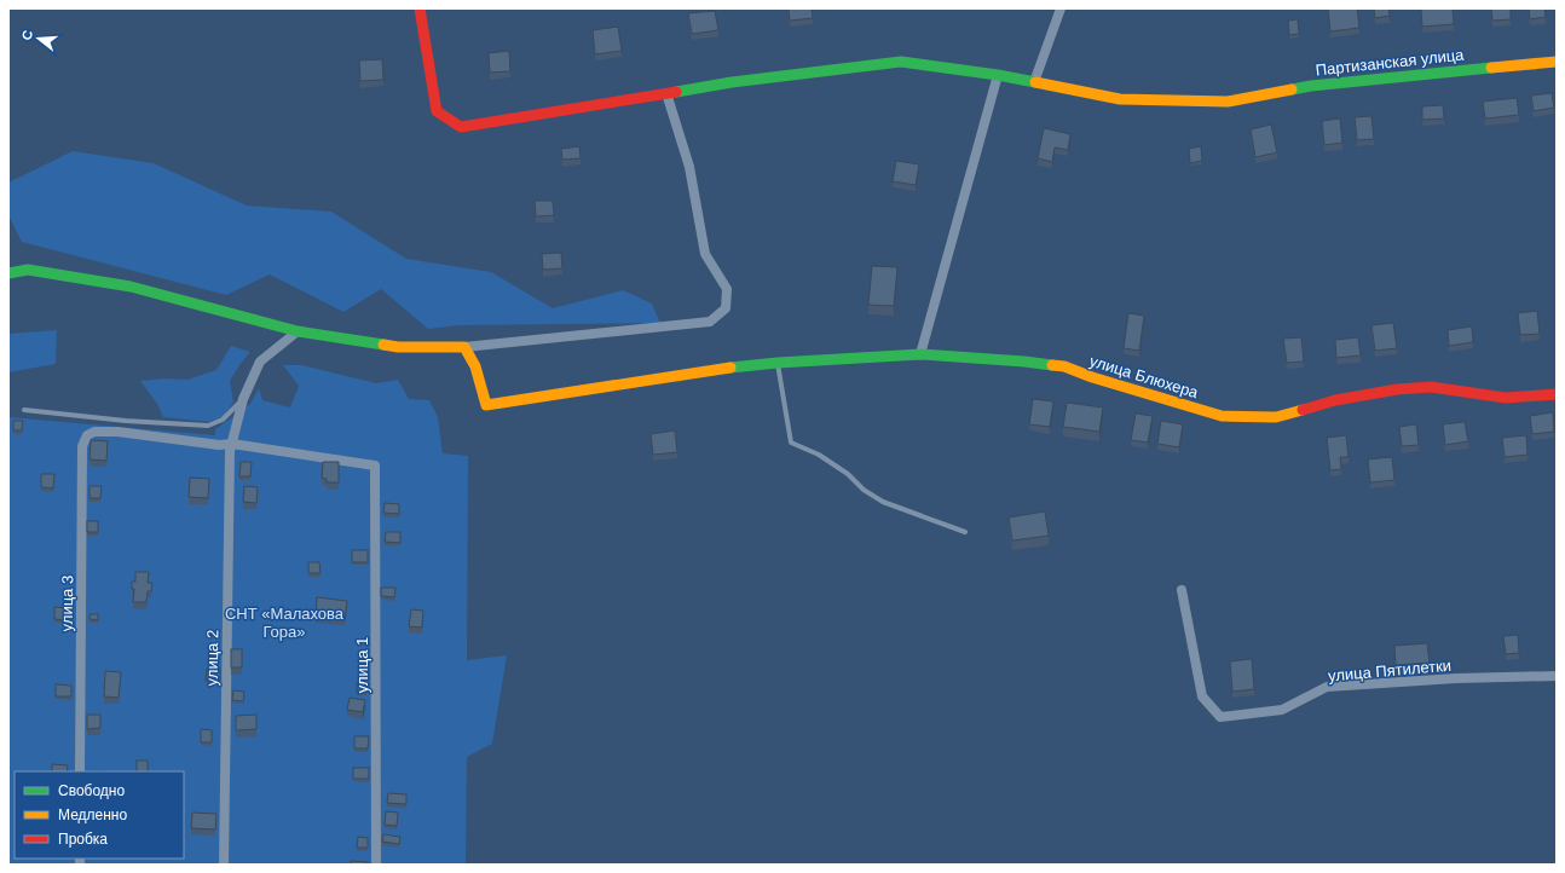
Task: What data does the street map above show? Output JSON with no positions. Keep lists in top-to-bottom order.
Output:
{
  "streets": {
    "street": [
      "Партизанская улица",
      "улица Блюхера",
      "улица 3",
      "улица 2",
      "улица 1",
      "улица Пятилетки"
    ]
  },
  "crossings": [
    ["улица 3", "улица 2"],
    ["улица 3", "улица 1"],
    ["улица 2", "улица 1"]
  ],
  "parks": ["СНТ «Малахова Гора»"],
  "legend": ["Свободно", "Медленно", "Пробка"],
  "north": "left"
}
